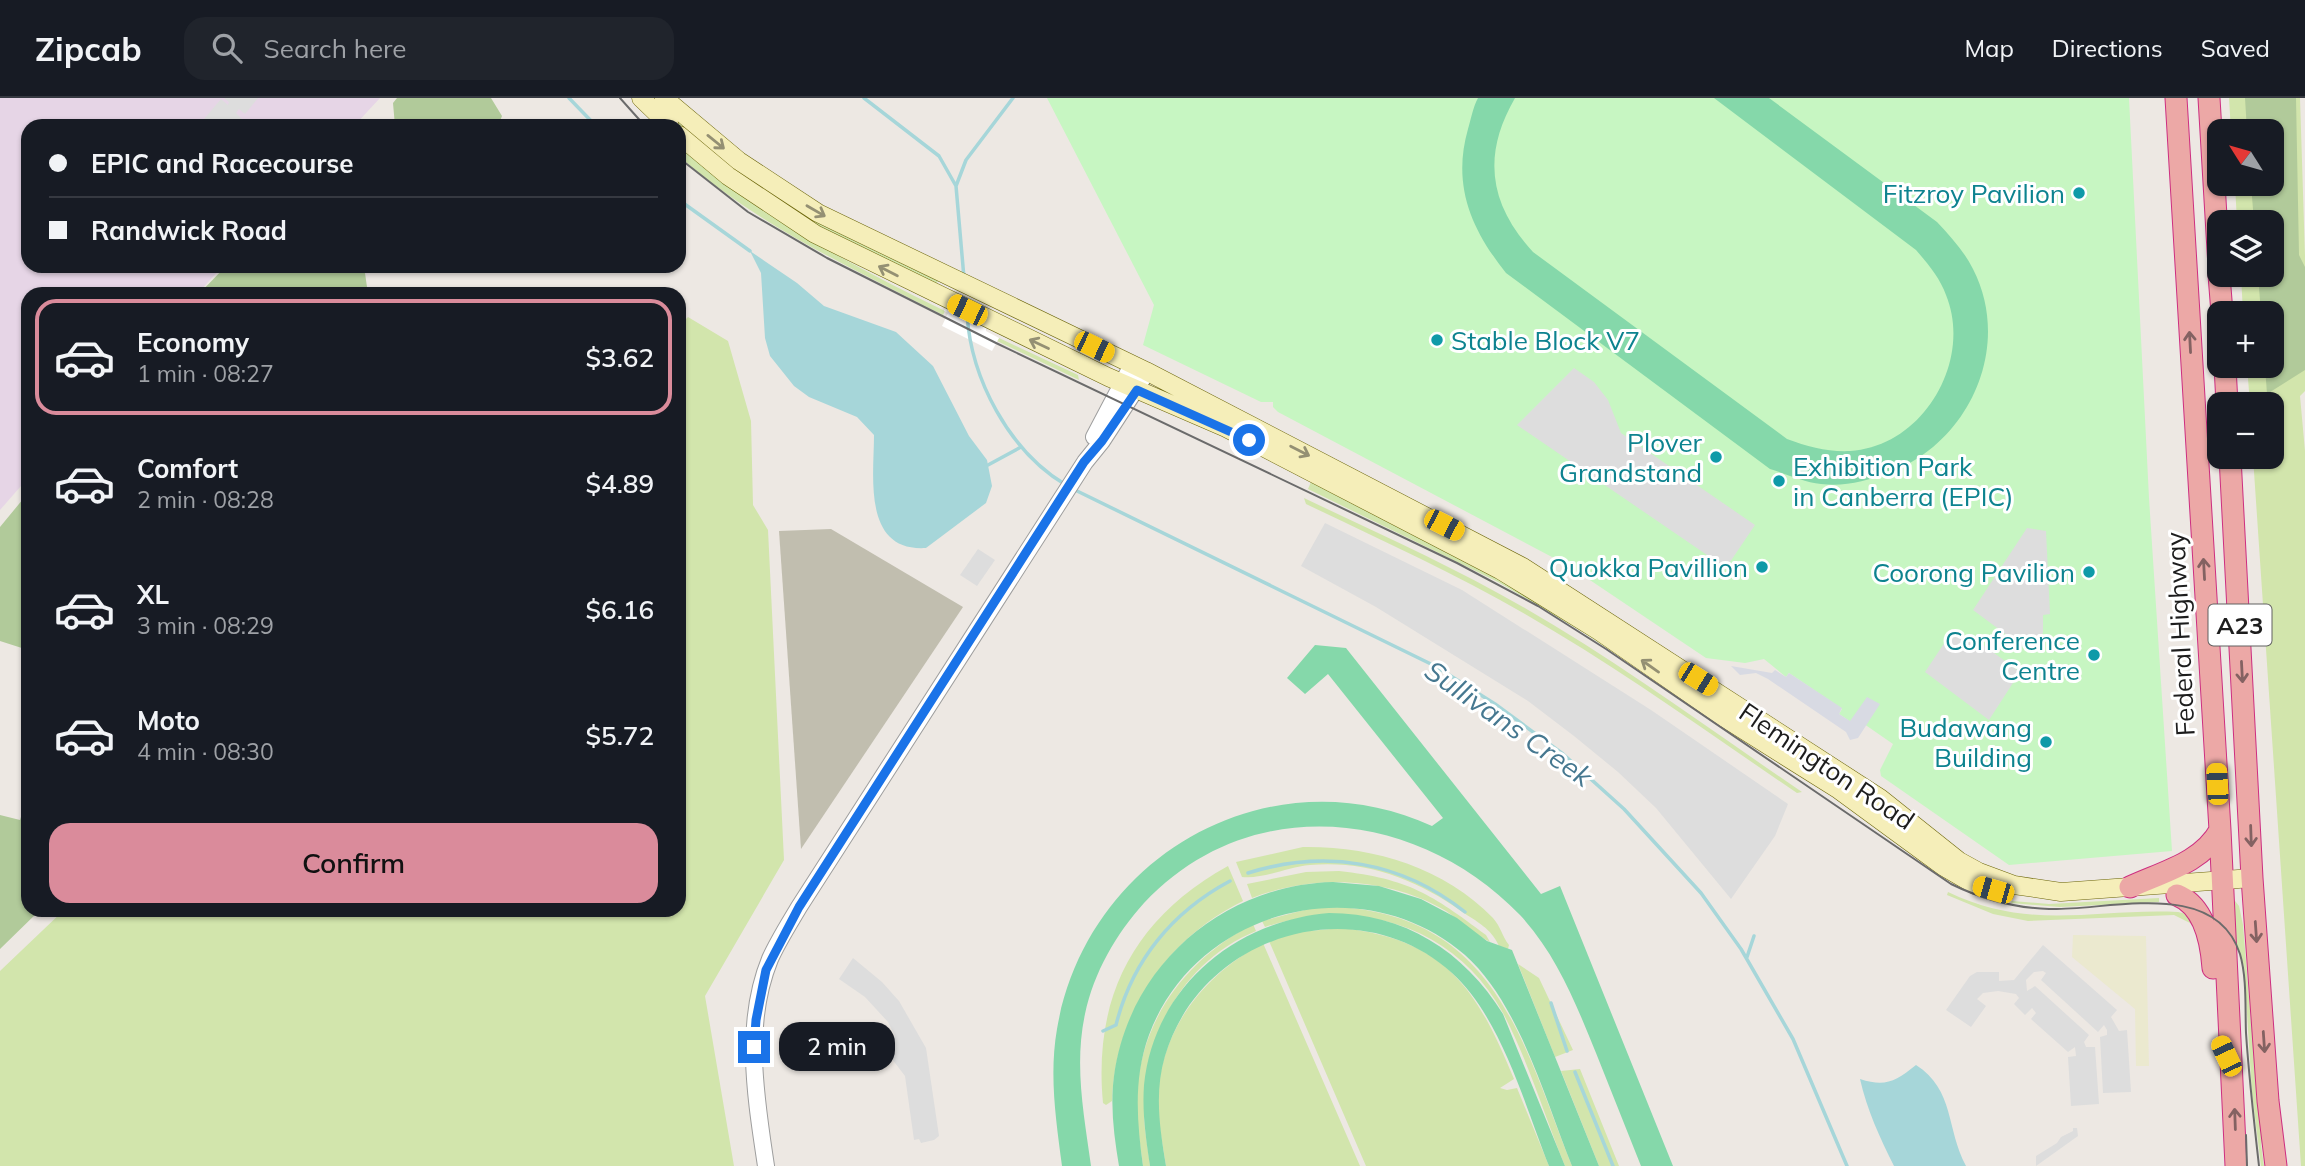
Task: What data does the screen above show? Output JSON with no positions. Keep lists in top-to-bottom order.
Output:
{
  "streets": {
    "highway": ["A23", "Federal Highway"],
    "main road": ["Flemington Road"]
  },
  "crossings": [
    ["A23", "Flemington Road"],
    ["Federal Highway", "Flemington Road"]
  ],
  "water": ["Sullivans Creek"],
  "places": [
    "Fitzroy Pavilion",
    "Stable Block V7",
    "Plover Grandstand",
    "Exhibition Park in Canberra (EPIC)",
    "Quokka Pavillion",
    "Coorong Pavilion",
    "Conference Centre",
    "Budawang Building"
  ],
  "north": "top left",
  "page": {
    "header": "Zipcab",
    "search": "Search here",
    "nav": ["Map", "Directions", "Saved"],
    "map_buttons": ["+", "−"],
    "banner": ["EPIC and Racecourse", "Randwick Road"],
    "list": [
      {
        "name": "Economy",
        "note": "1 min · 08:27",
        "value": "$3.62"
      },
      {
        "name": "Comfort",
        "note": "2 min · 08:28",
        "value": "$4.89"
      },
      {
        "name": "XL",
        "note": "3 min · 08:29",
        "value": "$6.16"
      },
      {
        "name": "Moto",
        "note": "4 min · 08:30",
        "value": "$5.72"
      }
    ],
    "buttons": "Confirm",
    "bubble": "2 min"
  }
}
